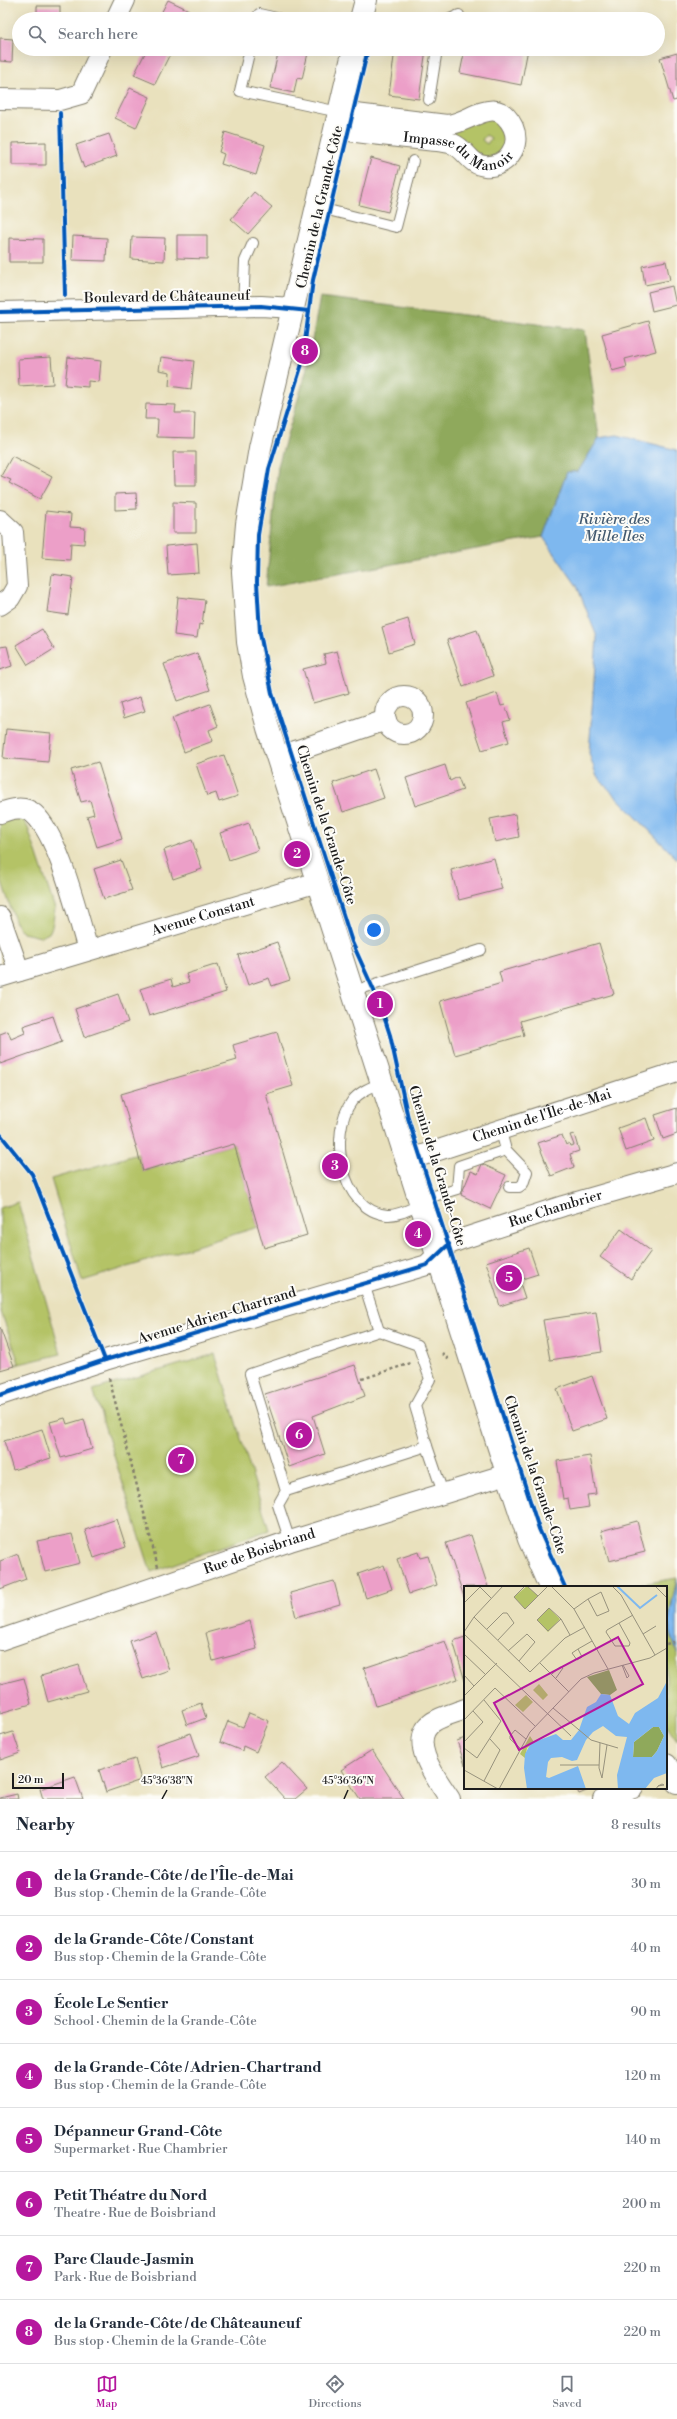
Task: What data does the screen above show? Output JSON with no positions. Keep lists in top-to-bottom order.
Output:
{
  "streets": {
    "main road": ["Chemin de la Grande-Côte"],
    "street": [
      "Impasse du Manoir",
      "Boulevard de Châteauneuf",
      "Avenue Constant",
      "Chemin de l'Île-de-Mai",
      "Rue Chambrier",
      "Avenue Adrien-Chartrand",
      "Rue de Boisbriand"
    ]
  },
  "crossings": [
    ["Impasse du Manoir", "Chemin de la Grande-Côte"],
    ["Chemin de la Grande-Côte", "Boulevard de Châteauneuf"],
    ["Chemin de la Grande-Côte", "Avenue Constant"],
    ["Chemin de la Grande-Côte", "Chemin de l'Île-de-Mai"],
    ["Chemin de la Grande-Côte", "Rue Chambrier"],
    ["Chemin de la Grande-Côte", "Avenue Adrien-Chartrand"],
    ["Chemin de la Grande-Côte", "Rue de Boisbriand"],
    ["Rue Chambrier", "Avenue Adrien-Chartrand"]
  ],
  "water": ["Rivière des Mille Îles"],
  "scale_bar": "20 m",
  "page": {
    "search": "Search here",
    "pins": [
      "8",
      "2",
      "1",
      "3",
      "4",
      "5",
      "6",
      "7"
    ],
    "scale": "20 m",
    "heading": ["Nearby", "8 results"],
    "list": [
      {
        "mark": "1",
        "name": "de la Grande-Côte / de l'Île-de-Mai",
        "note": "Bus stop · Chemin de la Grande-Côte",
        "value": "30 m"
      },
      {
        "mark": "2",
        "name": "de la Grande-Côte / Constant",
        "note": "Bus stop · Chemin de la Grande-Côte",
        "value": "40 m"
      },
      {
        "mark": "3",
        "name": "École Le Sentier",
        "note": "School · Chemin de la Grande-Côte",
        "value": "90 m"
      },
      {
        "mark": "4",
        "name": "de la Grande-Côte / Adrien-Chartrand",
        "note": "Bus stop · Chemin de la Grande-Côte",
        "value": "120 m"
      },
      {
        "mark": "5",
        "name": "Dépanneur Grand-Côte",
        "note": "Supermarket · Rue Chambrier",
        "value": "140 m"
      },
      {
        "mark": "6",
        "name": "Petit Théatre du Nord",
        "note": "Theatre · Rue de Boisbriand",
        "value": "200 m"
      },
      {
        "mark": "7",
        "name": "Parc Claude-Jasmin",
        "note": "Park · Rue de Boisbriand",
        "value": "220 m"
      },
      {
        "mark": "8",
        "name": "de la Grande-Côte / de Châteauneuf",
        "note": "Bus stop · Chemin de la Grande-Côte",
        "value": "220 m"
      }
    ],
    "nav": ["Map", "Directions", "Saved"]
  },
  "coordinates": ["45°36'38\"N", "45°36'36\"N"]
}
